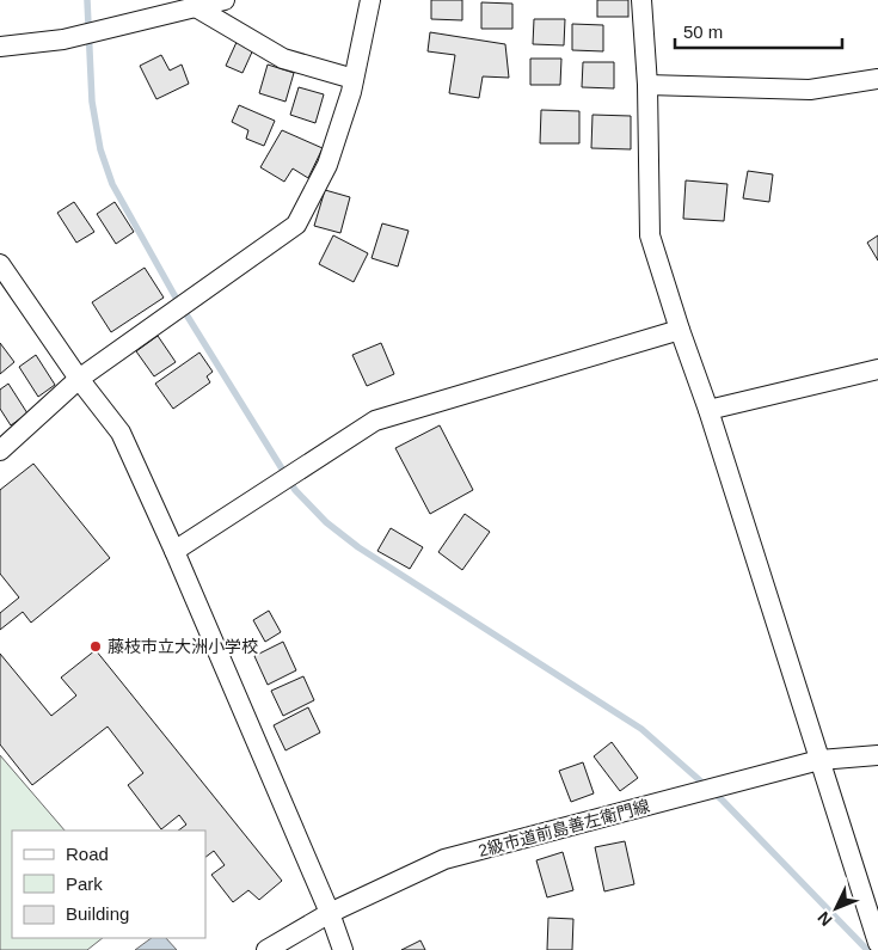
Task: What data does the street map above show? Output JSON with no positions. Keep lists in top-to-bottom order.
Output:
{
  "streets": {
    "street": ["2級市道前島善左衛門線"]
  },
  "places": ["藤枝市立大洲小学校"],
  "legend": ["Road", "Park", "Building"],
  "scale_bar": "50 m",
  "north": "bottom left"
}
